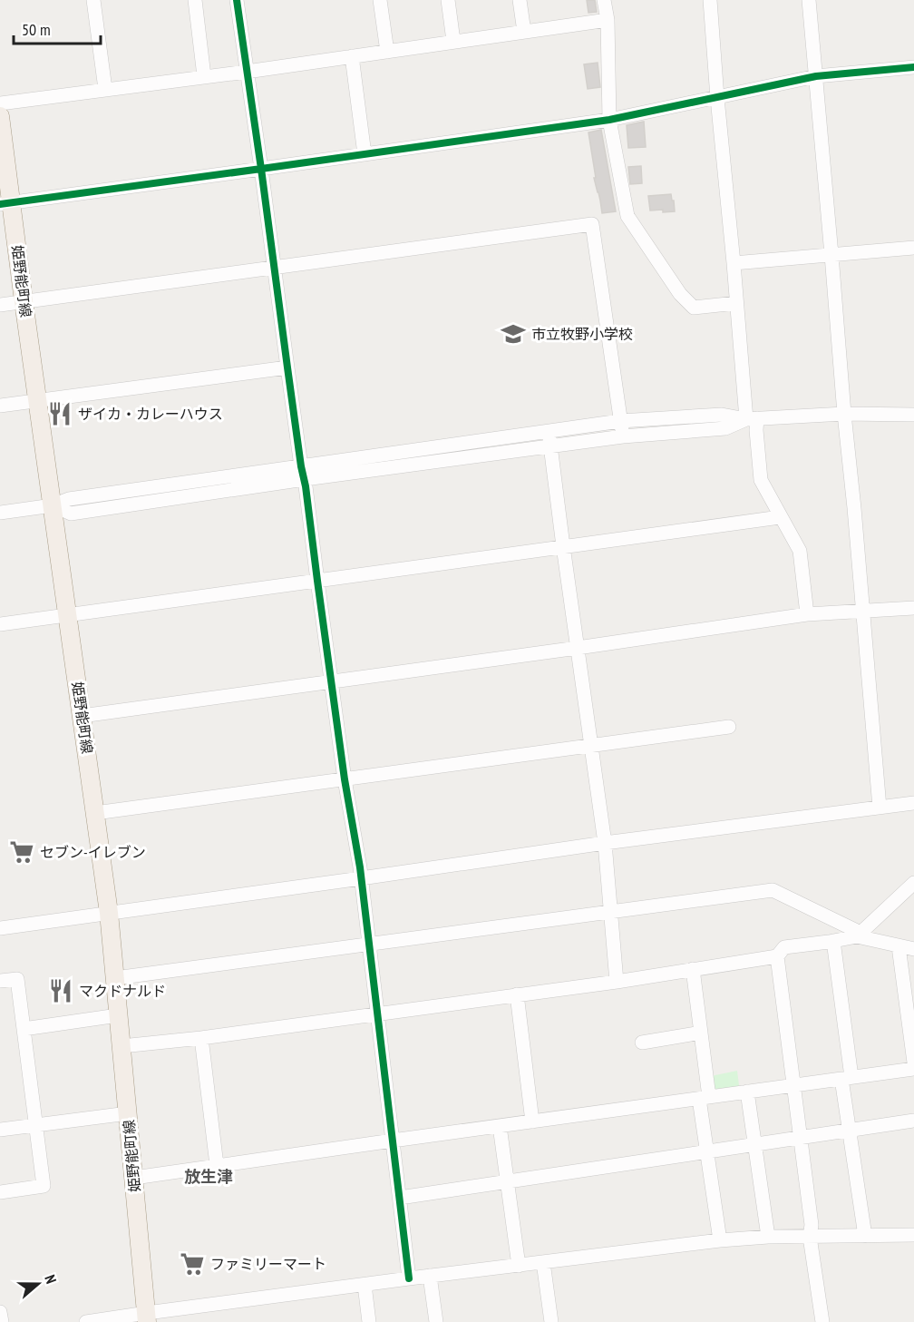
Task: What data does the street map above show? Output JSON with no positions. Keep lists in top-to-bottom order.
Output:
{
  "streets": {
    "main road": ["姫野能町線"]
  },
  "districts": ["放生津"],
  "places": {
    "school or university": ["市立牧野小学校"],
    "restaurant": ["ザイカ・カレーハウス", "マクドナルド"],
    "supermarket": ["セブン-イレブン", "ファミリーマート"]
  },
  "scale_bar": "50 m",
  "north": "right"
}
